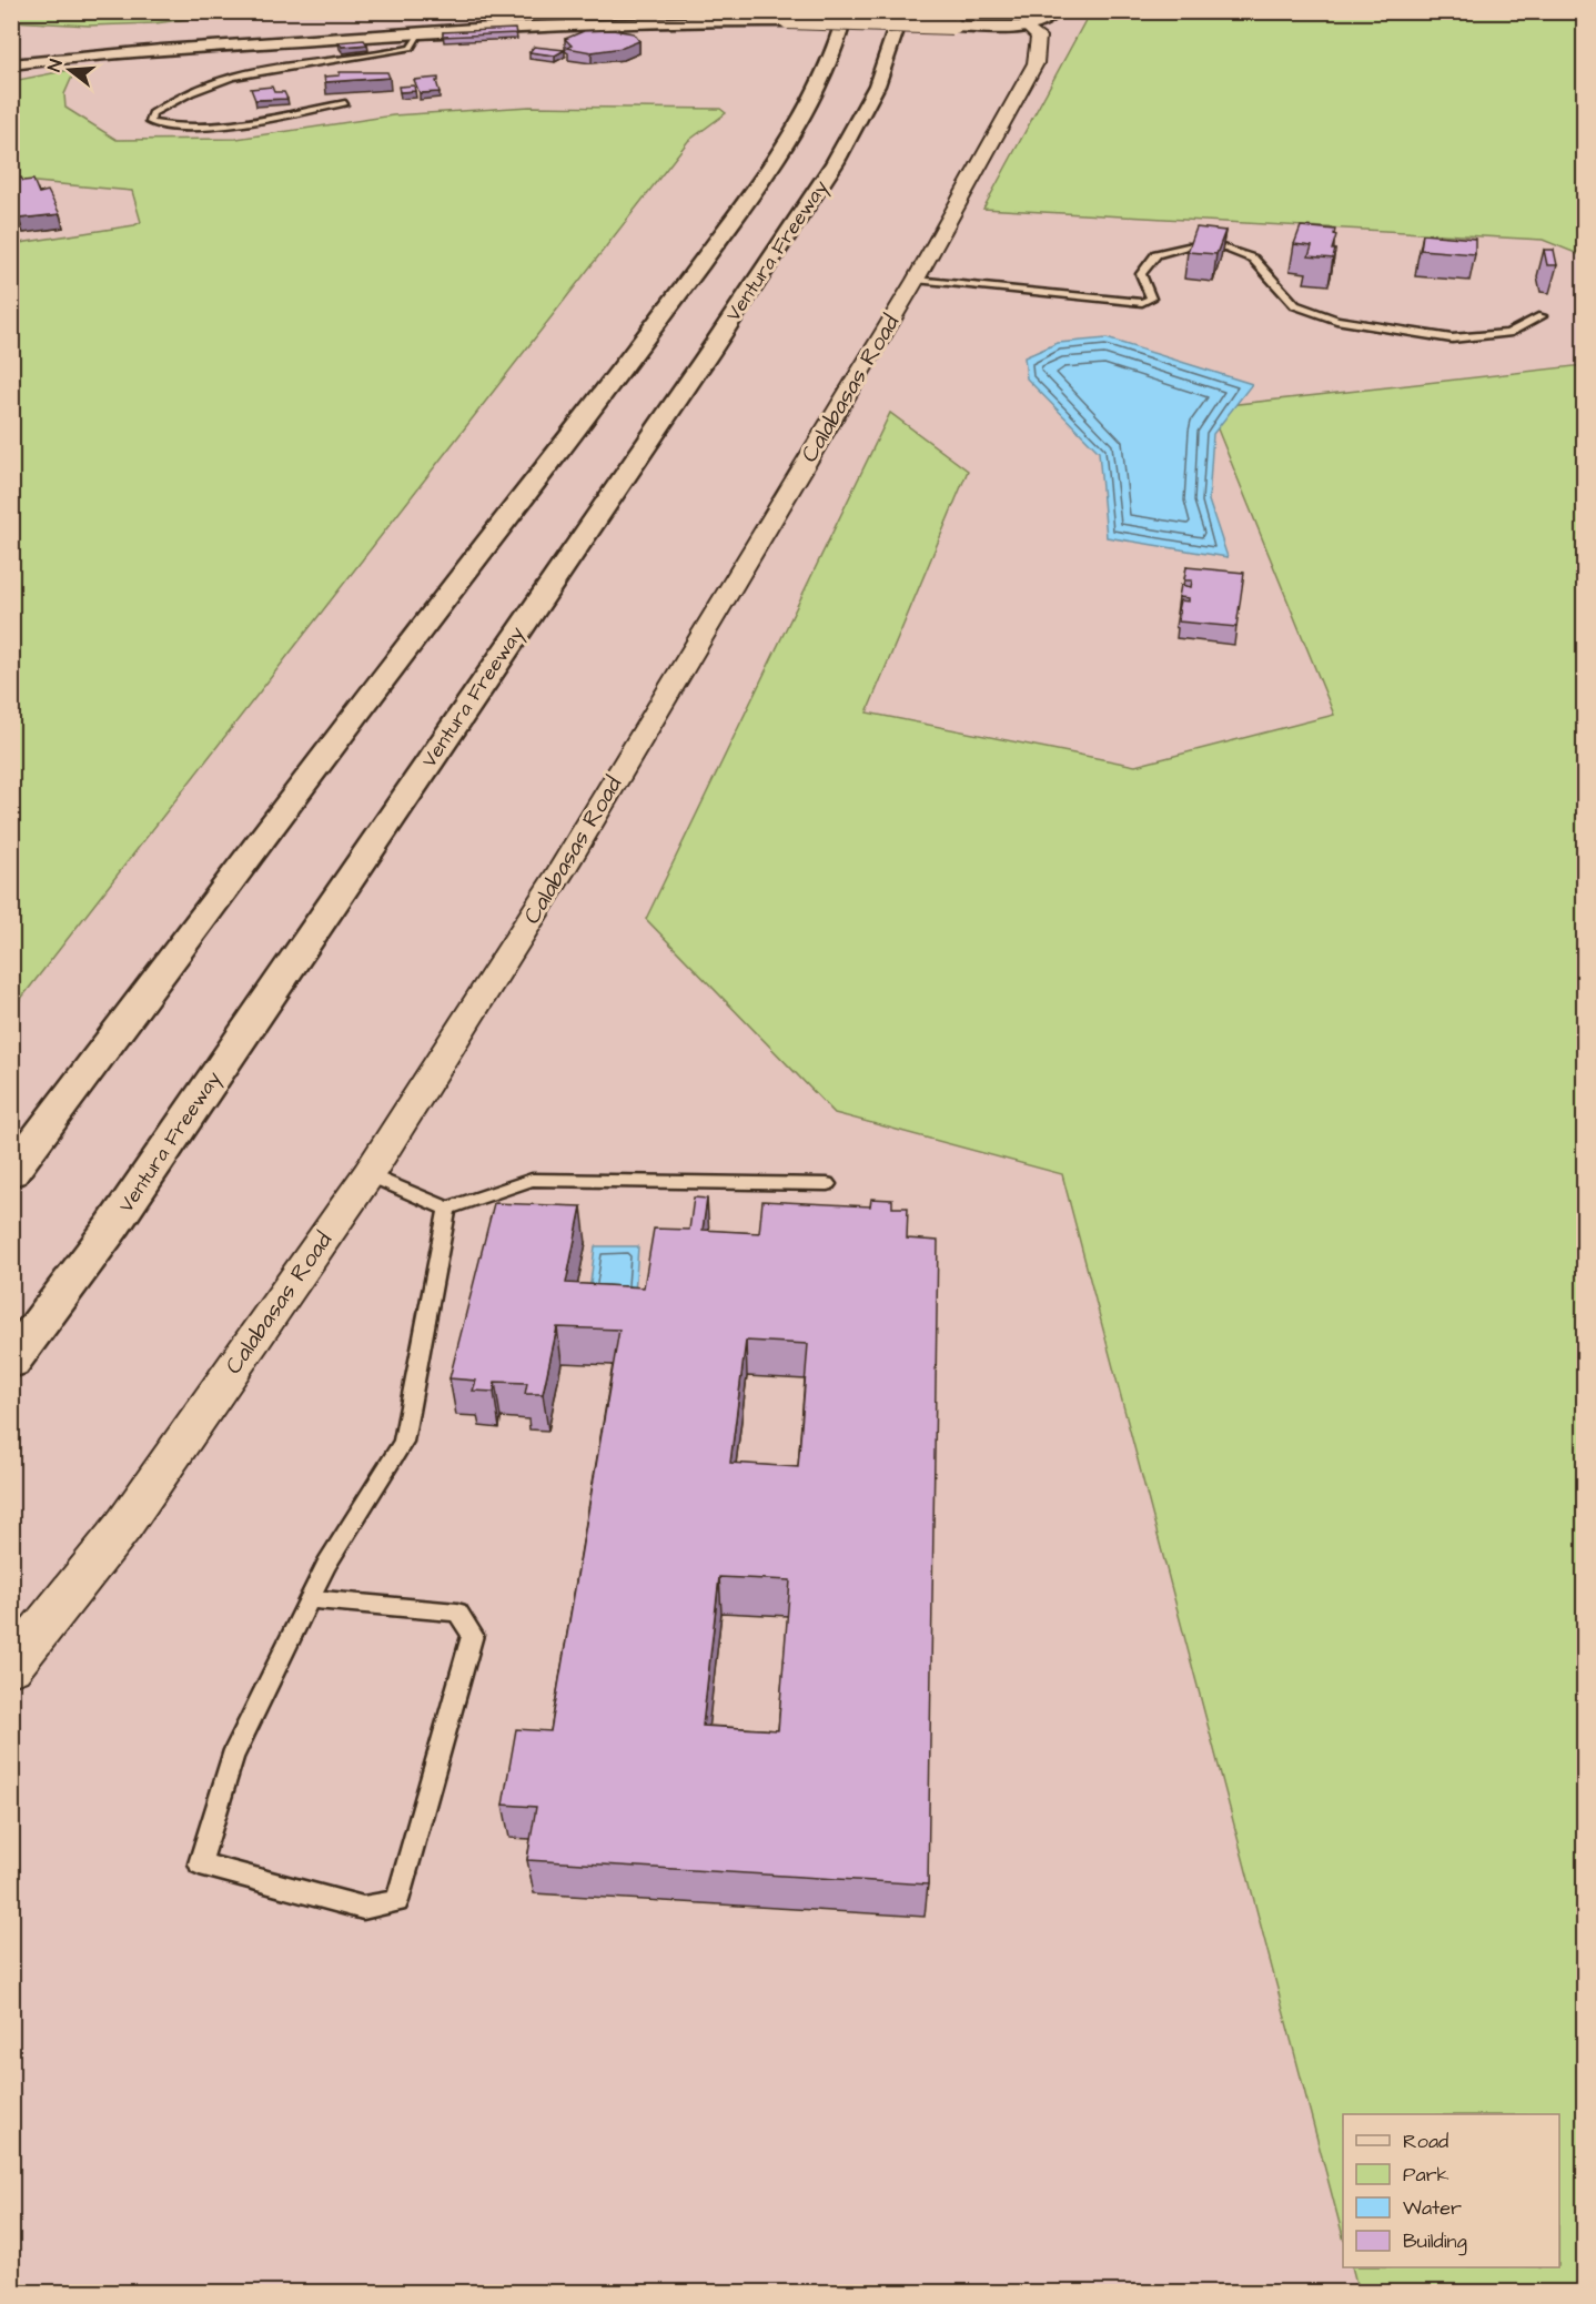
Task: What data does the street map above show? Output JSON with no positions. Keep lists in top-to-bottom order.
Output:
{
  "streets": {
    "main road": ["Ventura Freeway"],
    "street": ["Calabasas Road"]
  },
  "legend": [
    "Road",
    "Park",
    "Water",
    "Building"
  ],
  "north": "left"
}
